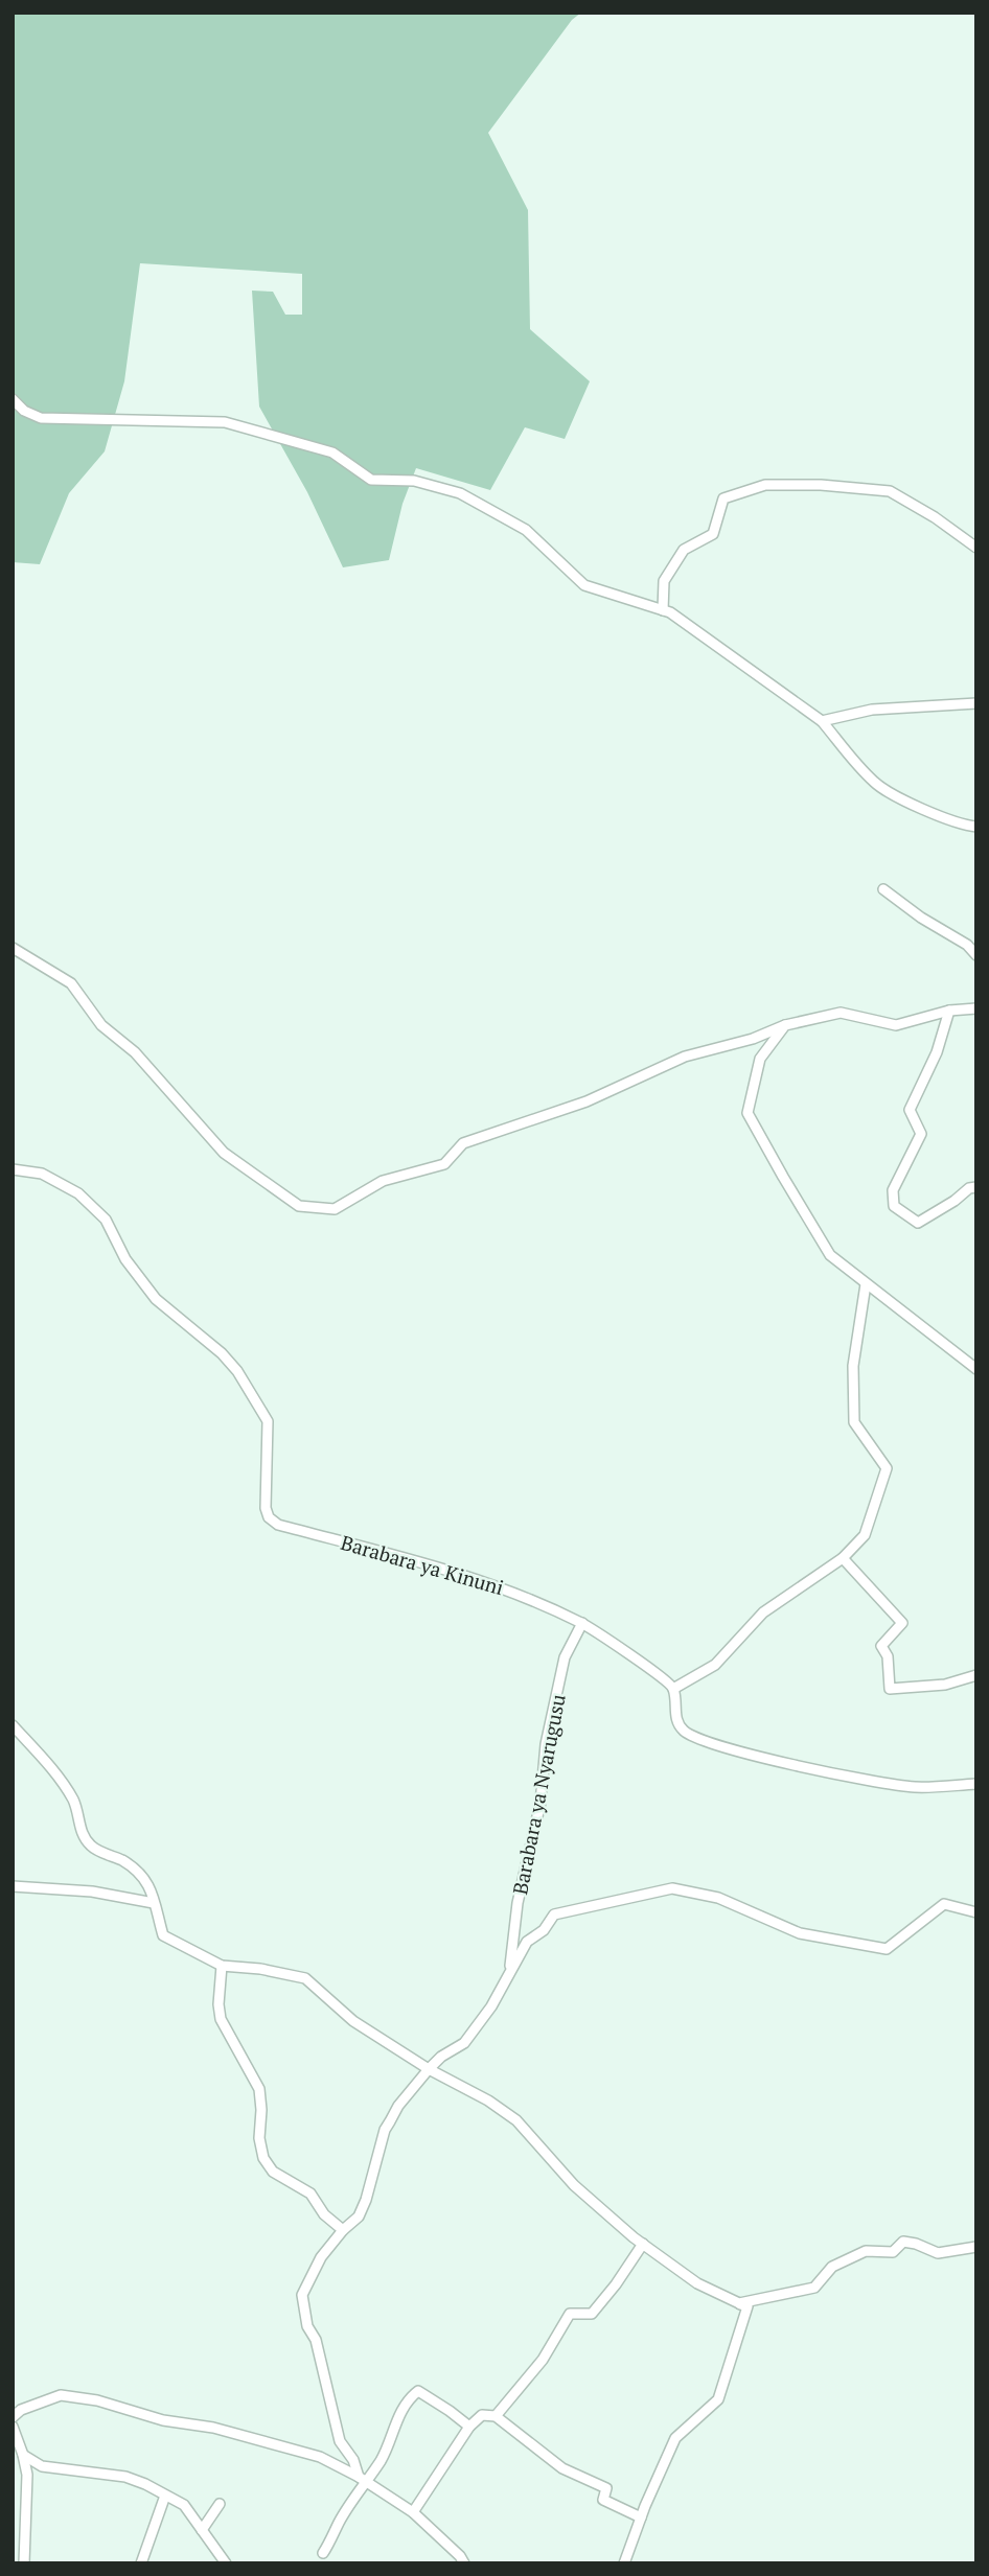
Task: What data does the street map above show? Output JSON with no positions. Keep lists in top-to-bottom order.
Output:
{
  "streets": {
    "street": ["Barabara ya Kinuni", "Barabara ya Nyarugusu"]
  },
  "crossings": [
    ["Barabara ya Kinuni", "Barabara ya Nyarugusu"]
  ]
}
